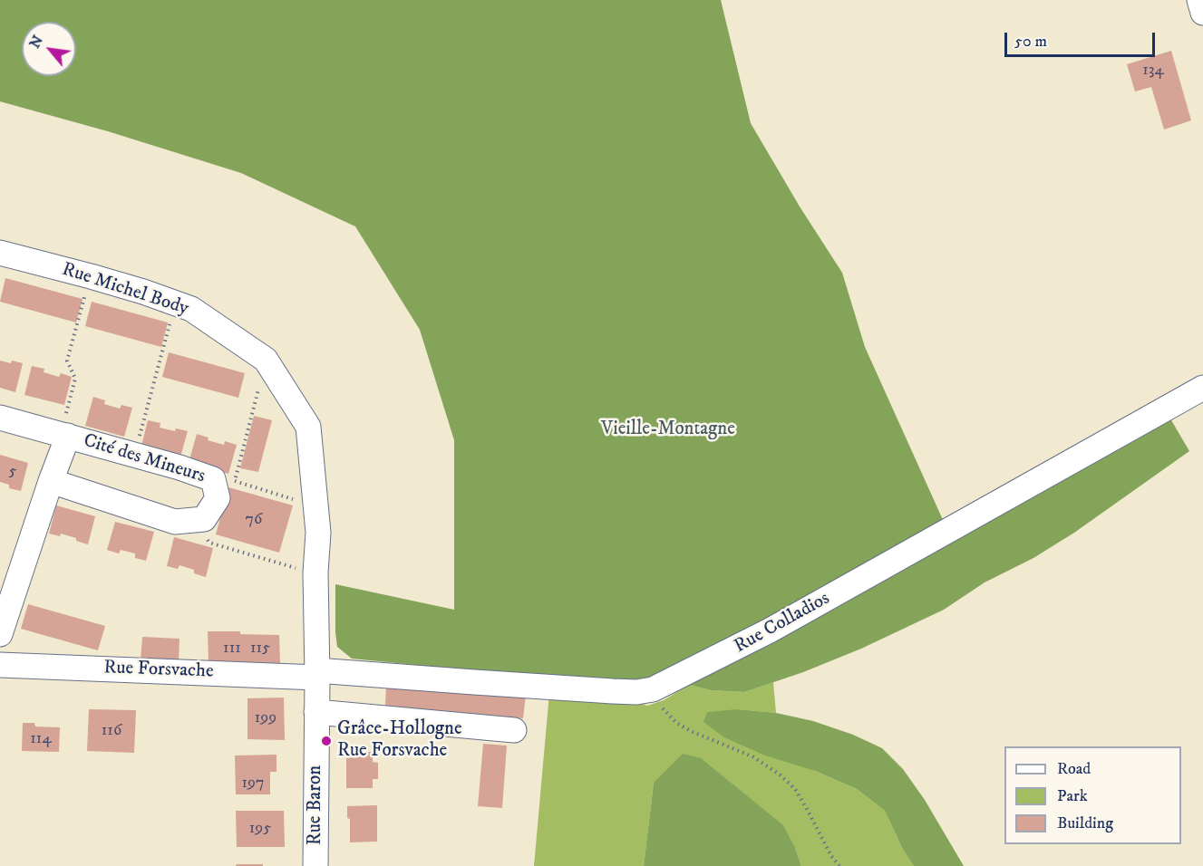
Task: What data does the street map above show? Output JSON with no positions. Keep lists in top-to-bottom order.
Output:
{
  "streets": {
    "street": [
      "Rue Michel Body",
      "Cité des Mineurs",
      "Rue Colladios",
      "Rue Forsvache",
      "Rue Baron"
    ]
  },
  "crossings": [
    ["Rue Michel Body", "Rue Colladios"],
    ["Rue Michel Body", "Rue Forsvache"],
    ["Rue Michel Body", "Rue Baron"],
    ["Rue Colladios", "Rue Forsvache"],
    ["Rue Colladios", "Rue Baron"],
    ["Rue Forsvache", "Rue Baron"]
  ],
  "parks": ["Vieille-Montagne"],
  "places": ["Grâce-Hollogne Rue Forsvache"],
  "house_numbers": [
    "134",
    "5",
    "76",
    "111",
    "115",
    "199",
    "116",
    "114",
    "197",
    "195"
  ],
  "legend": ["Road", "Park", "Building"],
  "scale_bar": "50 m",
  "north": "top left"
}
